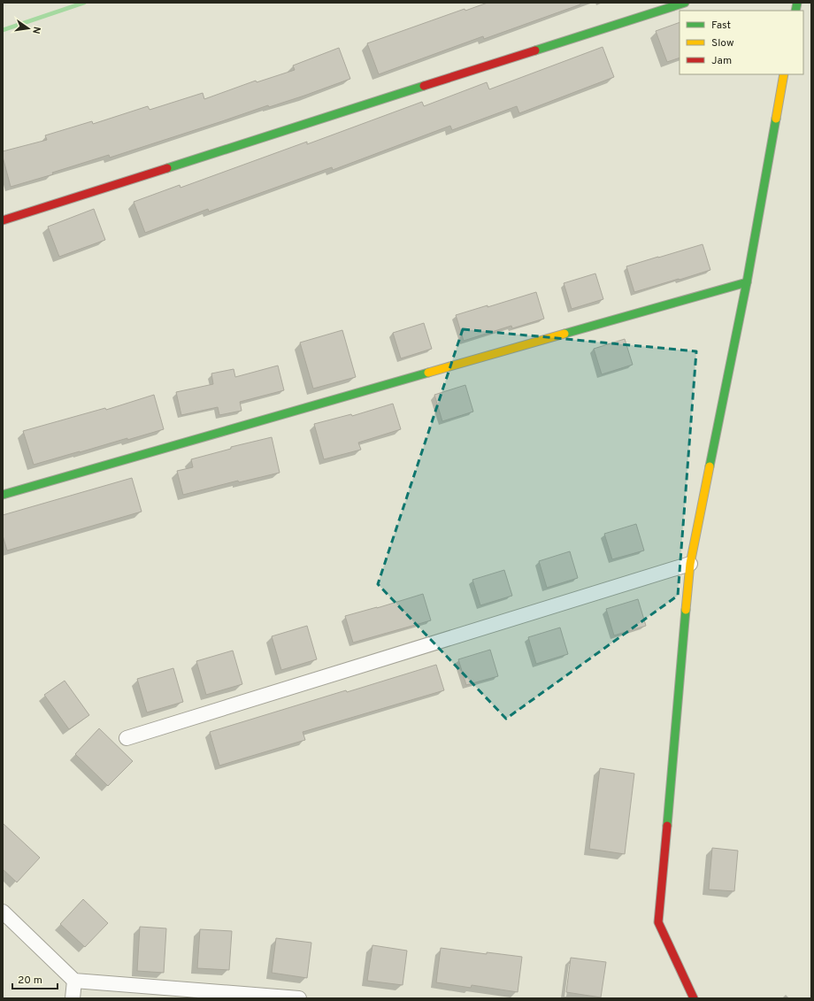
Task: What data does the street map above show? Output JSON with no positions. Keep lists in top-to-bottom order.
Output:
{
  "legend": ["Fast", "Slow", "Jam"],
  "scale_bar": "20 m",
  "north": "right"
}
